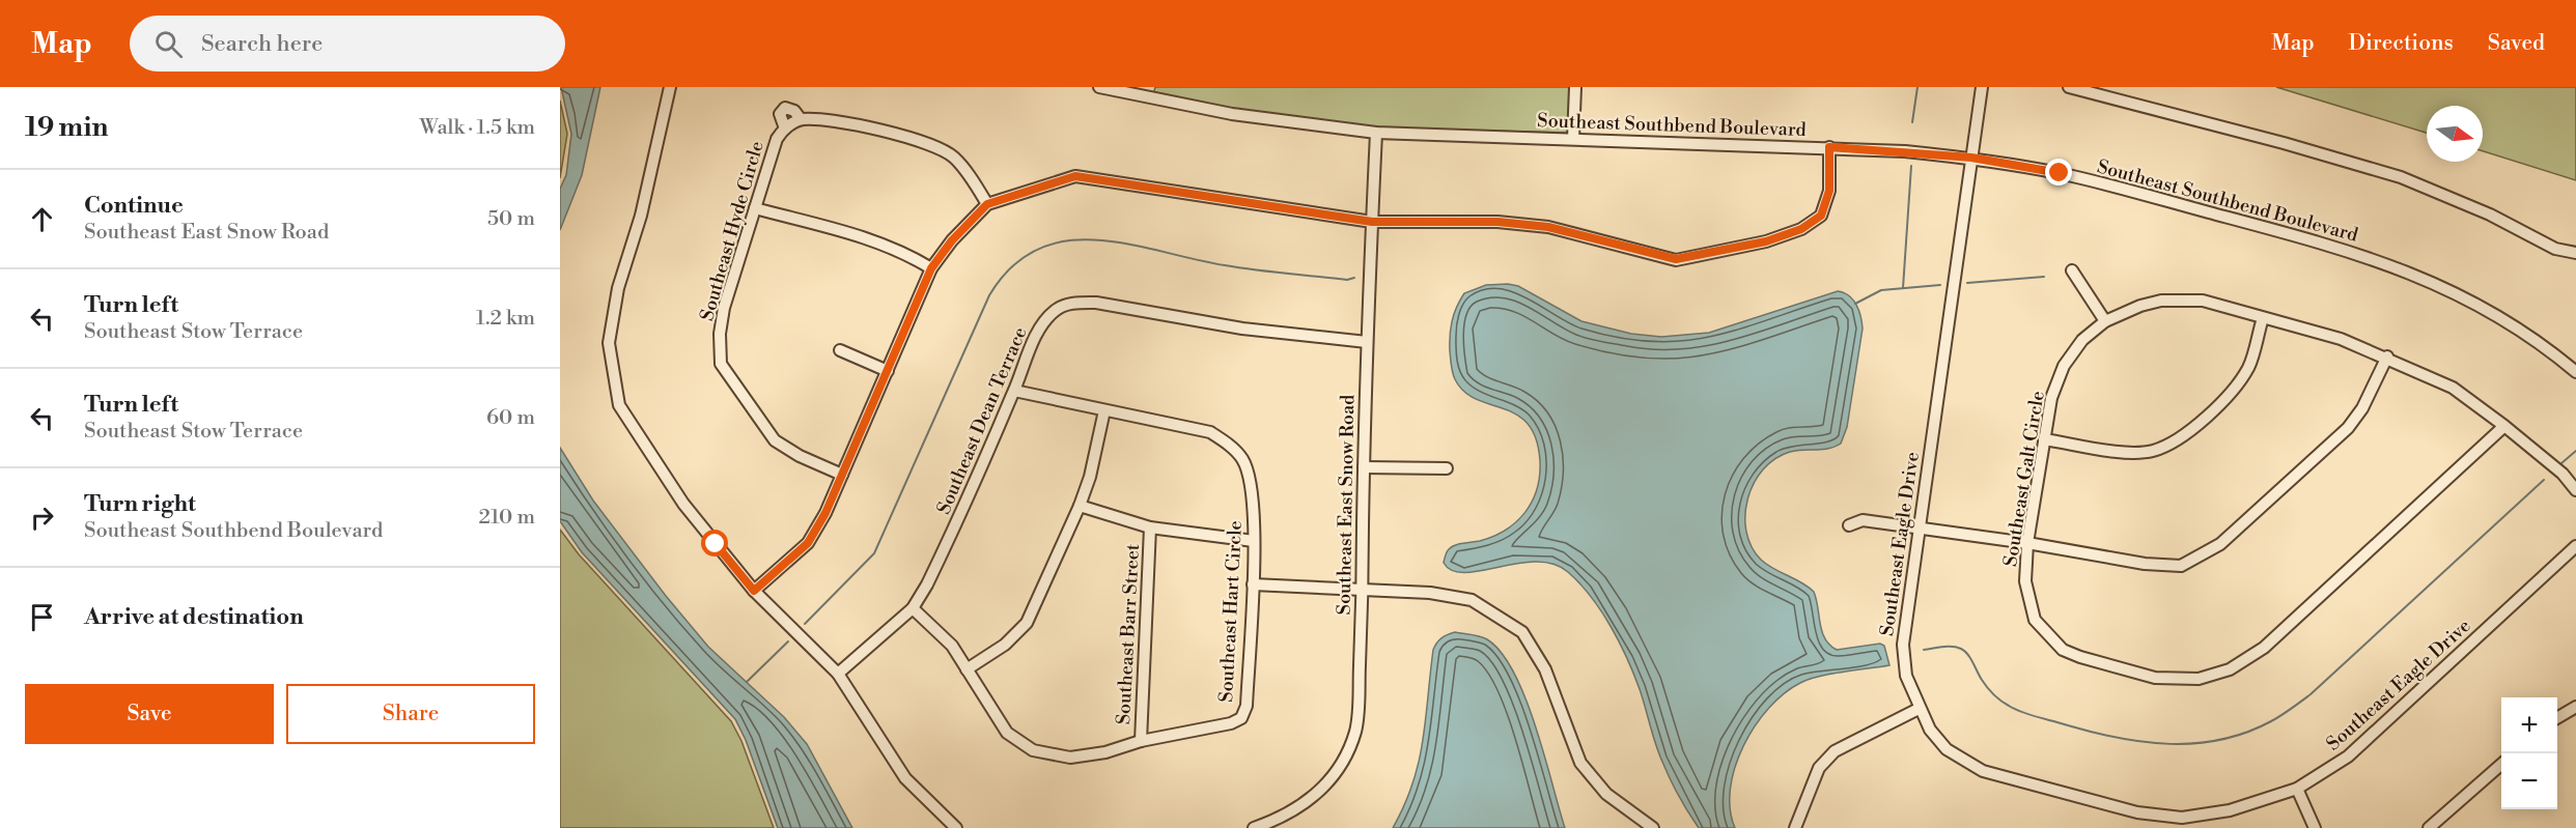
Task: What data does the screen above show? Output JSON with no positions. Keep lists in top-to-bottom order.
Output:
{
  "streets": {
    "street": [
      "Southeast Southbend Boulevard",
      "Southeast Hyde Circle",
      "Southeast Dean Terrace",
      "Southeast Galt Circle",
      "Southeast East Snow Road",
      "Southeast Eagle Drive",
      "Southeast Hart Circle",
      "Southeast Barr Street"
    ]
  },
  "crossings": [
    ["Southeast Southbend Boulevard", "Southeast East Snow Road"],
    ["Southeast Southbend Boulevard", "Southeast Eagle Drive"],
    ["Southeast Dean Terrace", "Southeast East Snow Road"],
    ["Southeast Dean Terrace", "Southeast Hart Circle"],
    ["Southeast Hart Circle", "Southeast Barr Street"]
  ],
  "north": "right",
  "page": {
    "header": "Map",
    "search": "Search here",
    "nav": ["Map", "Directions", "Saved"],
    "heading": ["19 min", "Walk · 1.5 km"],
    "list": [
      ["Continue", "Southeast East Snow Road", "50 m"],
      ["Turn left", "Southeast Stow Terrace", "1.2 km"],
      ["Turn left", "Southeast Stow Terrace", "60 m"],
      ["Turn right", "Southeast Southbend Boulevard", "210 m"],
      "Arrive at destination"
    ],
    "buttons": ["Save", "Share"],
    "map_buttons": ["+", "−"]
  }
}
